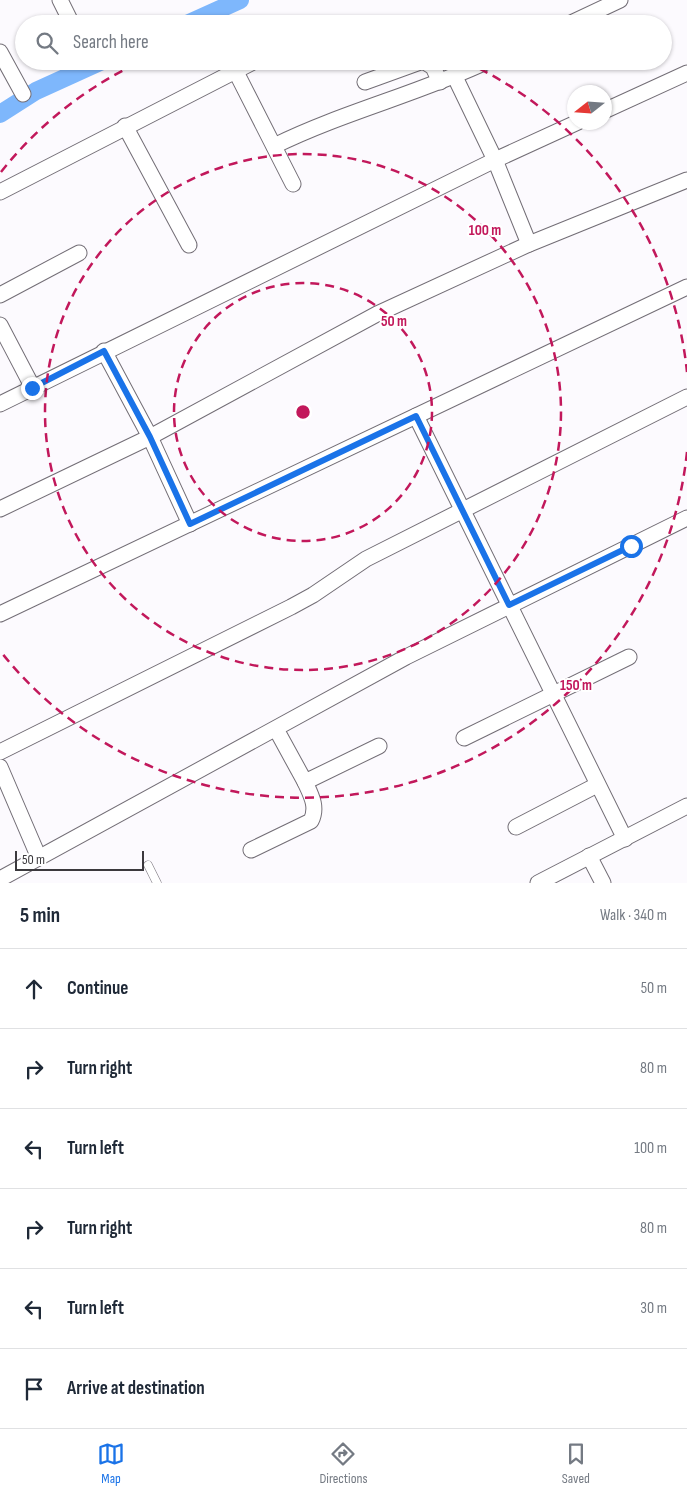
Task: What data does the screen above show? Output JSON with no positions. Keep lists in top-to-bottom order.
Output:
{
  "scale_bar": "50 m",
  "north": "left",
  "page": {
    "search": "Search here",
    "scale": "50 m",
    "heading": ["5 min", "Walk · 340 m"],
    "list": [
      ["Continue", "50 m"],
      ["Turn right", "80 m"],
      ["Turn left", "100 m"],
      ["Turn right", "80 m"],
      ["Turn left", "30 m"],
      "Arrive at destination"
    ],
    "nav": ["Map", "Directions", "Saved"]
  },
  "rings": ["100 m", "50 m", "150 m"]
}
